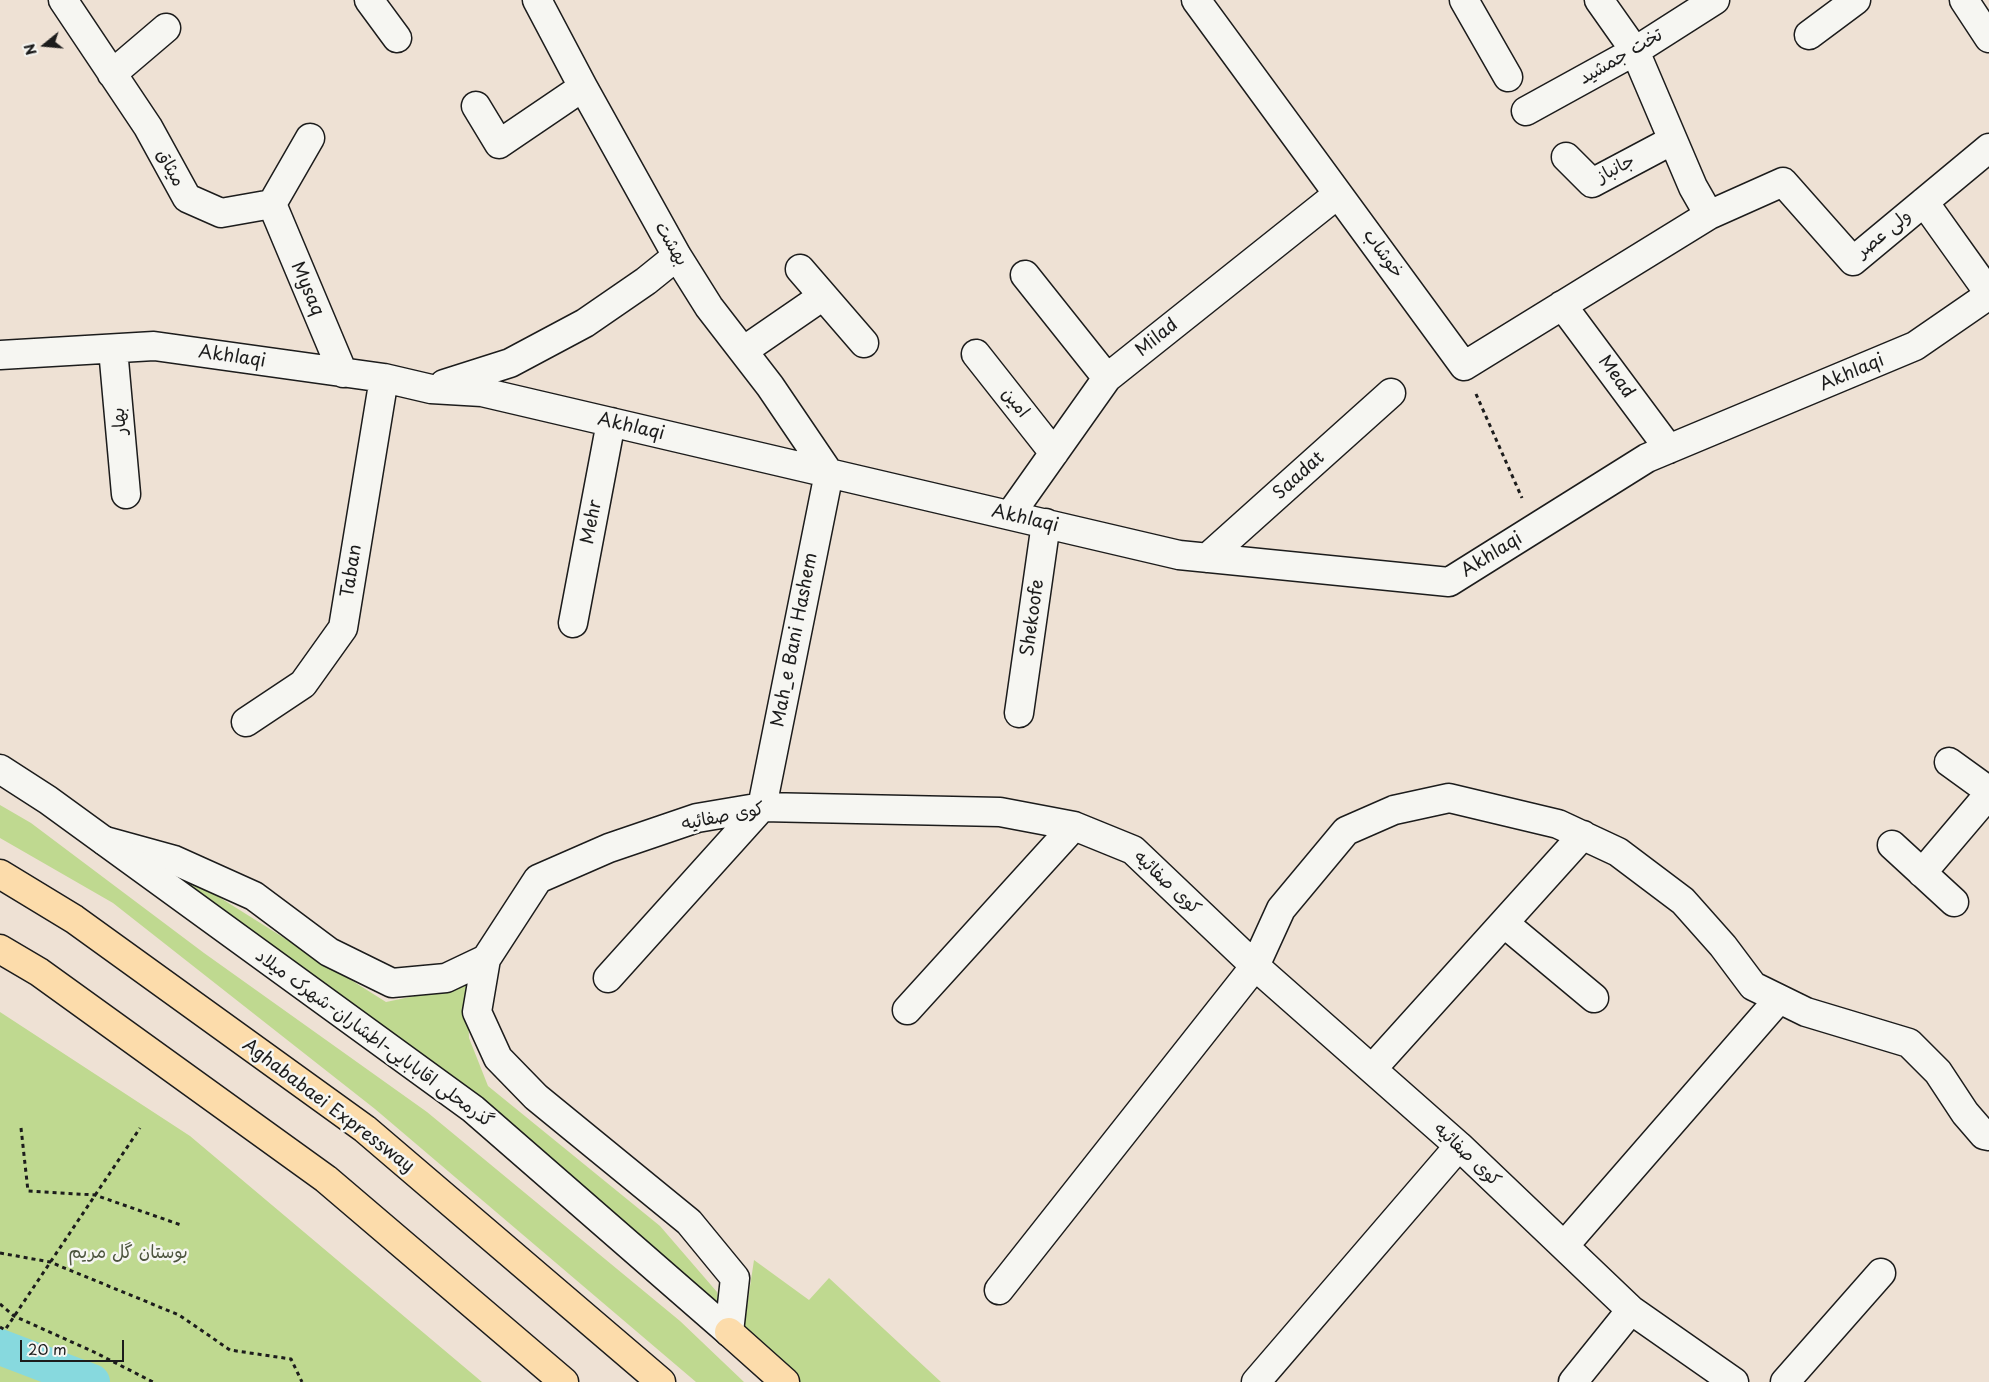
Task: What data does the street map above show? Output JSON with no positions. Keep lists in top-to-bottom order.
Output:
{
  "streets": {
    "highway": ["Aghababaei Expressway"],
    "street": [
      "تخت جمشید",
      "میثاق",
      "جانباز",
      "ولی عصر",
      "بهشت",
      "خوشاب",
      "Mysaq",
      "Milad",
      "Akhlaqi",
      "Mead",
      "امین",
      "بهار",
      "Saadat",
      "Mehr",
      "Taban",
      "Shekoofe",
      "Mah_e Bani Hashem",
      "کوی صفائیه",
      "گذرمحلی اقابابایی-اطشاران-شهرک میلاد"
    ]
  },
  "crossings": [
    ["میثاق", "Mysaq"],
    ["ولی عصر", "خوشاب"],
    ["ولی عصر", "Mead"],
    ["بهشت", "Akhlaqi"],
    ["بهشت", "Mah_e Bani Hashem"],
    ["خوشاب", "Milad"],
    ["Mysaq", "Akhlaqi"],
    ["Milad", "Akhlaqi"],
    ["Milad", "امین"],
    ["Akhlaqi", "Mead"],
    ["Akhlaqi", "بهار"],
    ["Akhlaqi", "Saadat"],
    ["Akhlaqi", "Mehr"],
    ["Akhlaqi", "Taban"],
    ["Akhlaqi", "Shekoofe"],
    ["Akhlaqi", "Mah_e Bani Hashem"],
    ["Mah_e Bani Hashem", "کوی صفائیه"]
  ],
  "parks": ["بوستان گل مریم"],
  "scale_bar": "20 m",
  "north": "left"
}
